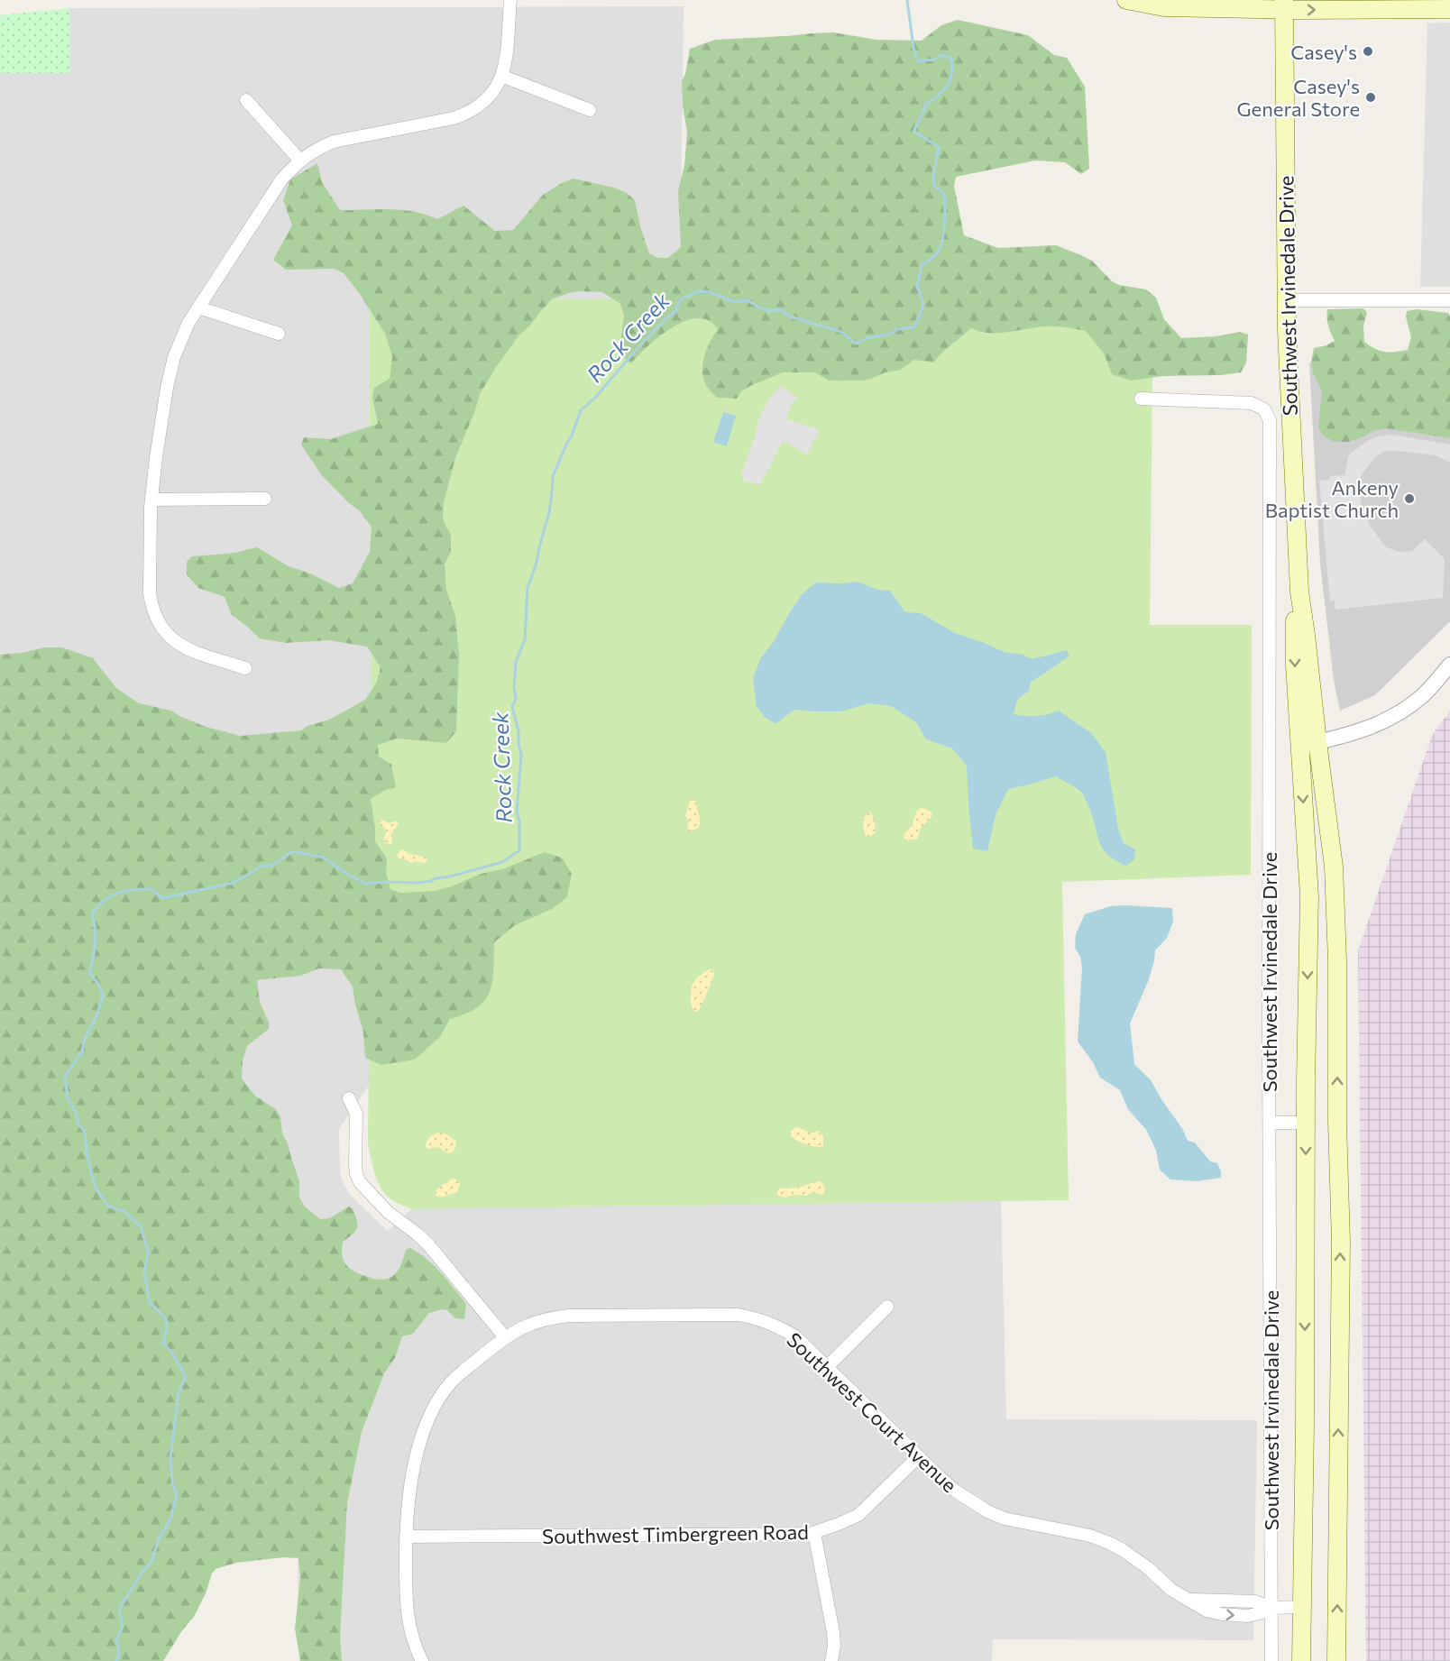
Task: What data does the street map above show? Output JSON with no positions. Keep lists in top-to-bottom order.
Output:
{
  "streets": {
    "main road": ["Southwest Irvinedale Drive"],
    "street": ["Southwest Court Avenue", "Southwest Timbergreen Road"]
  },
  "crossings": [
    ["Southwest Irvinedale Drive", "Southwest Court Avenue"],
    ["Southwest Court Avenue", "Southwest Timbergreen Road"]
  ],
  "water": ["Rock Creek"],
  "places": ["Casey's", "Casey's General Store", "Ankeny Baptist Church"]
}
